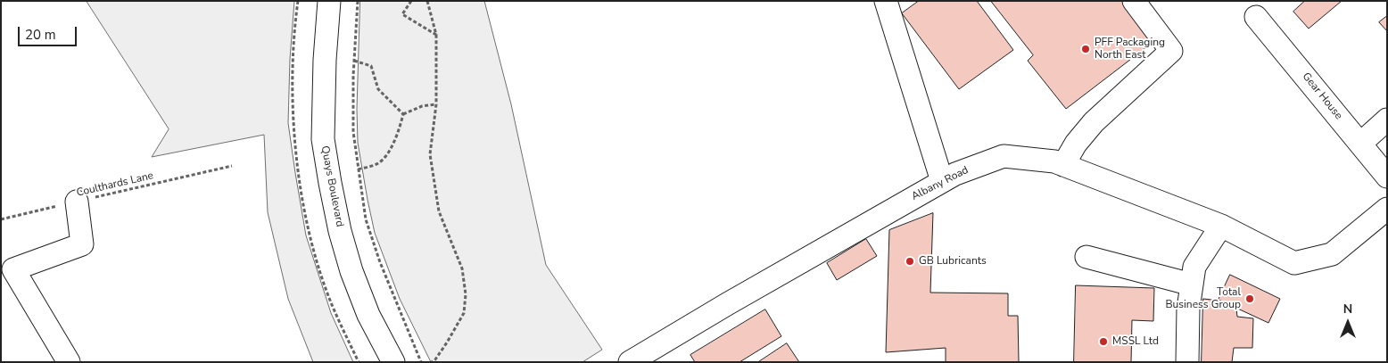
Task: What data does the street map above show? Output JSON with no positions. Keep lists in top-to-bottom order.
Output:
{
  "streets": {
    "street": ["Gear House", "Albany Road", "Quays Boulevard"],
    "path": ["Coulthards Lane"]
  },
  "places": [
    "PFF Packaging North East",
    "GB Lubricants",
    "Total Business Group",
    "MSSL Ltd"
  ],
  "scale_bar": "20 m",
  "north": "top"
}
